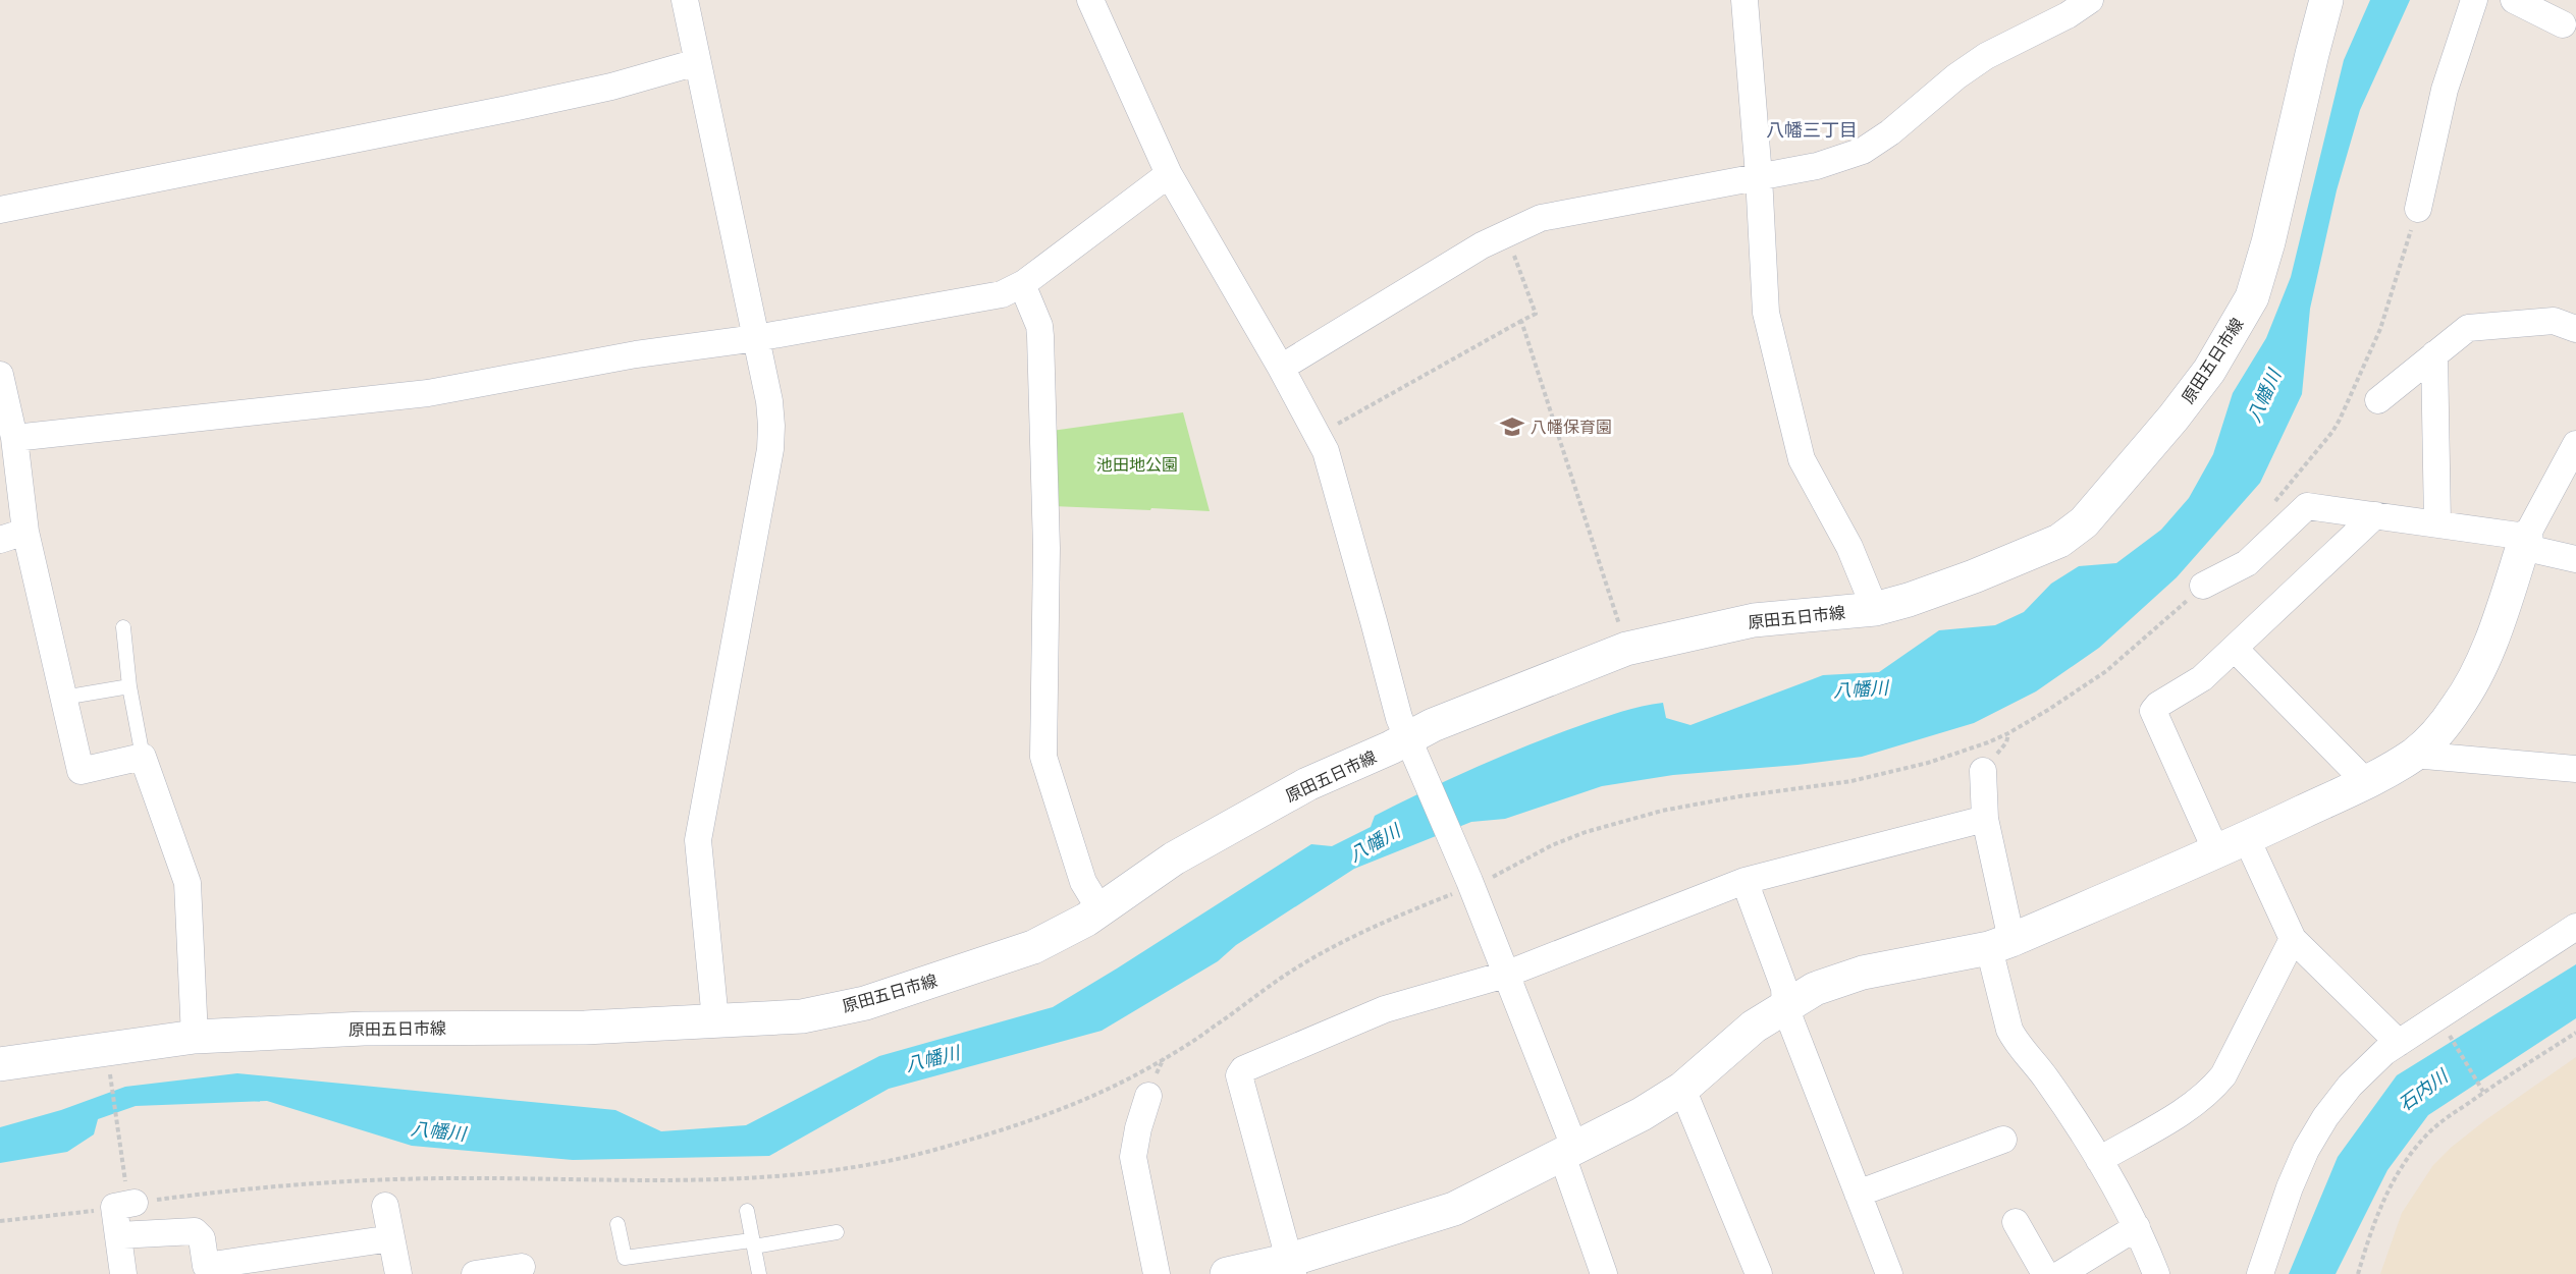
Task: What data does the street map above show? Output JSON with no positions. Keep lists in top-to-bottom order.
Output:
{
  "streets": {
    "main road": ["原田五日市線"]
  },
  "districts": ["八幡三丁目"],
  "water": ["八幡川", "石内川"],
  "parks": ["池田地公園"],
  "places": {
    "school or university": ["八幡保育園"]
  }
}
